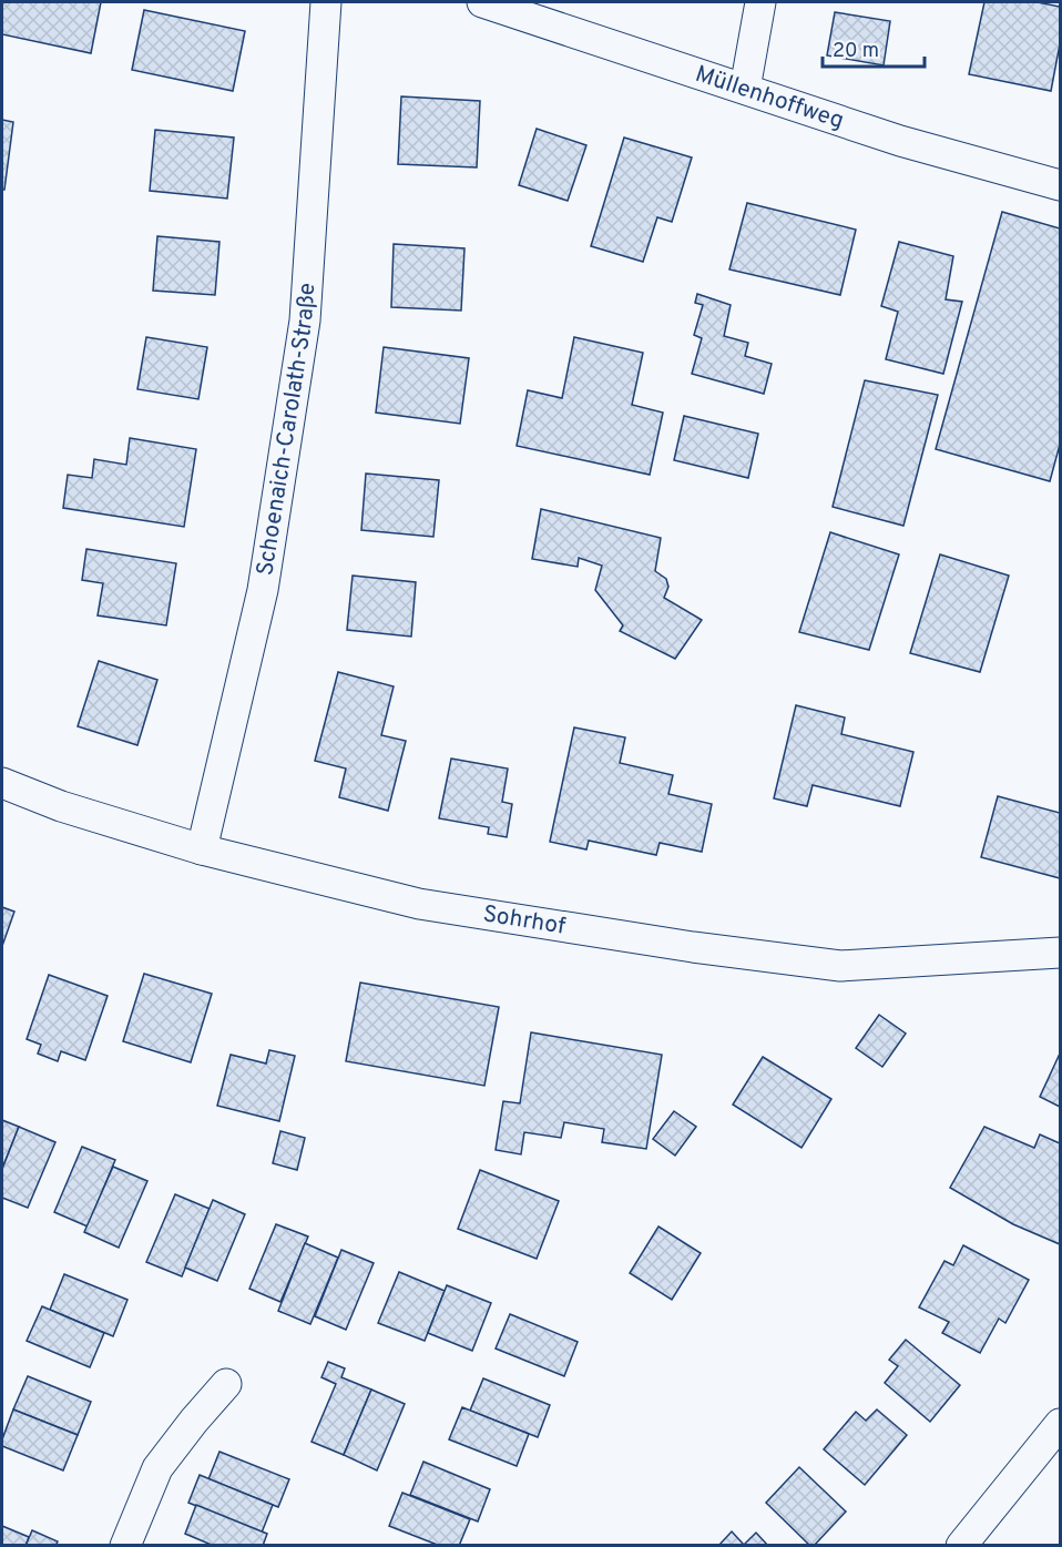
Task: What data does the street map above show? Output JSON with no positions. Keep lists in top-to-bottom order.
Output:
{
  "streets": {
    "street": ["Müllenhoffweg", "Schoenaich-Carolath-Straße", "Sohrhof"]
  },
  "crossings": [
    ["Schoenaich-Carolath-Straße", "Sohrhof"]
  ],
  "scale_bar": "20 m"
}
